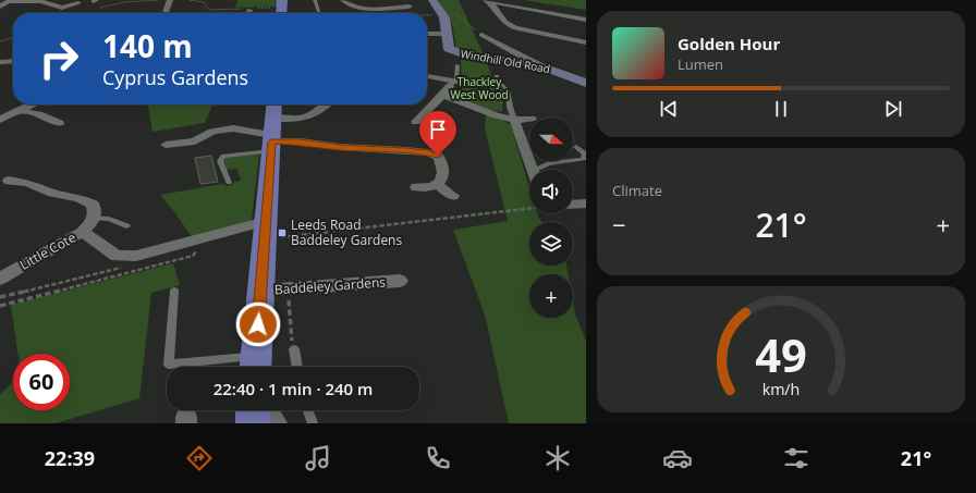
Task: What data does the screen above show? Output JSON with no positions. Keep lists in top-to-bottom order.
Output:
{
  "streets": {
    "street": ["Windhill Old Road", "Little Cote", "Baddeley Gardens"]
  },
  "parks": ["Thackley West Wood"],
  "places": {
    "transit": ["Leeds Road Baddeley Gardens"]
  },
  "north": "right",
  "page": {
    "turn": ["140 m", "Cyprus Gardens"],
    "song": ["Golden Hour", "Lumen"],
    "map_buttons": "+",
    "tile": "Climate",
    "heat": ["−", "21°", "+"],
    "limit": "60",
    "trip": "22:40 · 1 min · 240 m",
    "tabs": ["22:39", "21°"],
    "gauge": ["49", "km/h"]
  }
}
